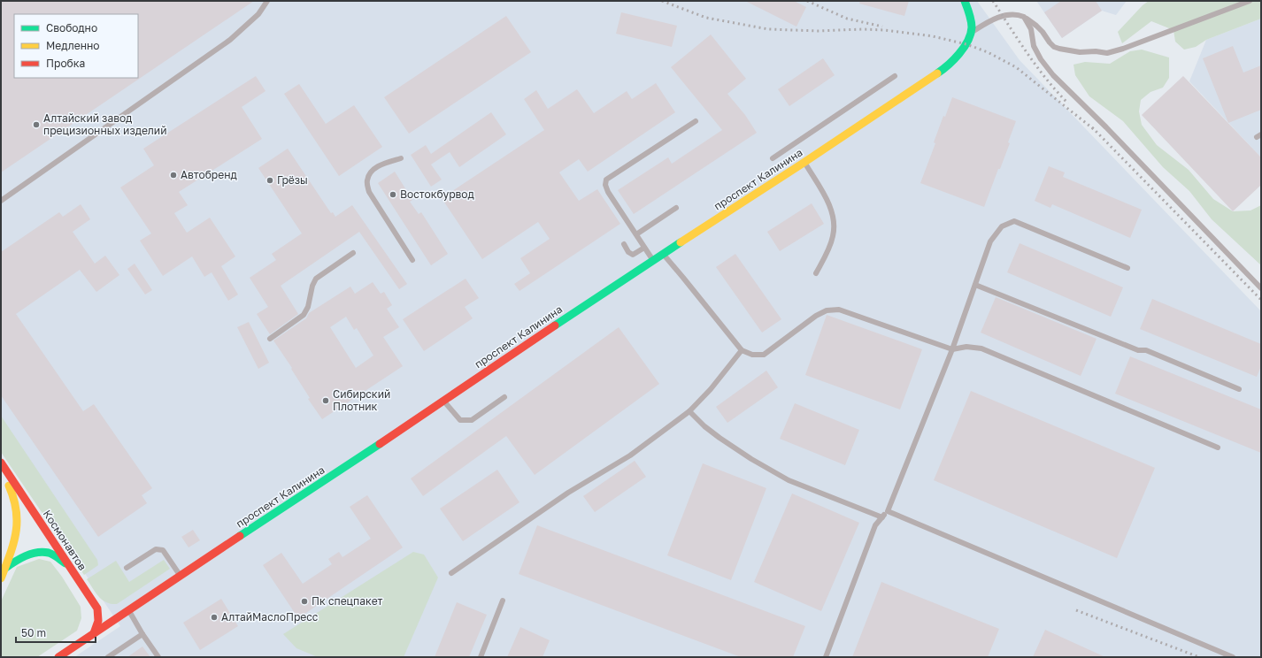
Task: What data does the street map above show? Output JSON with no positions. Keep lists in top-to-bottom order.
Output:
{
  "streets": {
    "street": ["проспект Калинина", "Космонавтов"]
  },
  "crossings": [
    ["проспект Калинина", "Космонавтов"]
  ],
  "places": [
    "Алтайский завод прецизионных изделий",
    "Автобренд",
    "Грёзы",
    "Востокбурвод",
    "Сибирский Плотник",
    "Пк спецпакет",
    "АлтайМаслоПресс"
  ],
  "legend": ["Свободно", "Медленно", "Пробка"],
  "scale_bar": "50 m"
}
